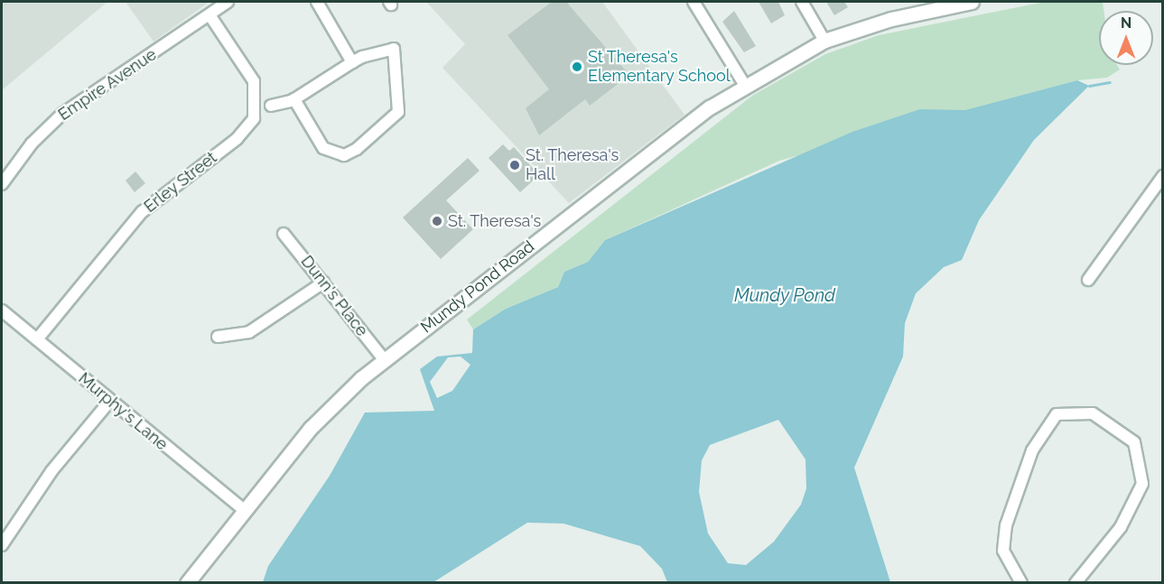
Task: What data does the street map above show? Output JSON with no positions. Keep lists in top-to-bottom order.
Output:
{
  "streets": {
    "street": [
      "Empire Avenue",
      "Erley Street",
      "Mundy Pond Road",
      "Dunn's Place",
      "Murphy's Lane"
    ]
  },
  "crossings": [
    ["Empire Avenue", "Erley Street"],
    ["Erley Street", "Murphy's Lane"],
    ["Mundy Pond Road", "Dunn's Place"],
    ["Mundy Pond Road", "Murphy's Lane"]
  ],
  "water": ["Mundy Pond"],
  "places": ["St Theresa's Elementary School", "St. Theresa's Hall", "St. Theresa's"],
  "north": "top"
}
